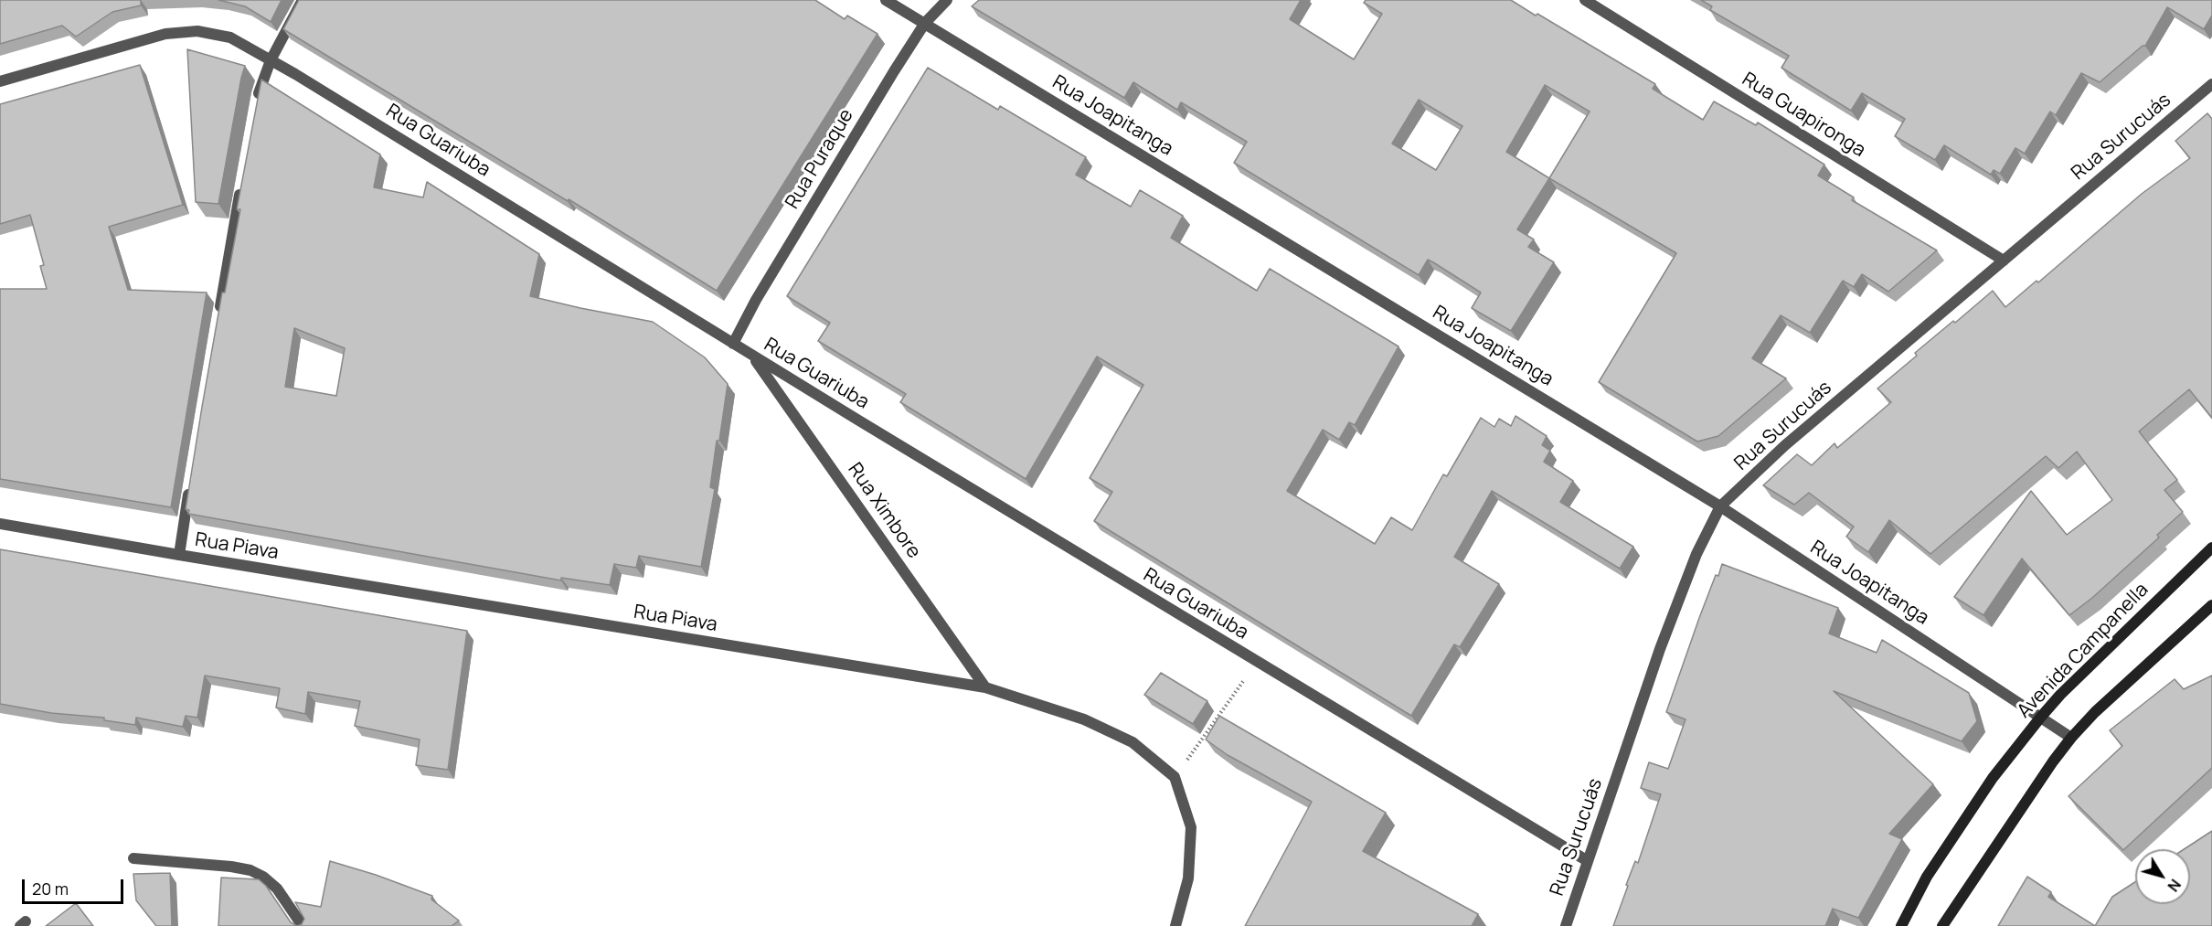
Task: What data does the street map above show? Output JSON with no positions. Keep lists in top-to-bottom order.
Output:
{
  "streets": {
    "main road": ["Avenida Campanella"],
    "street": [
      "Rua Guapironga",
      "Rua Joapitanga",
      "Rua Surucuás",
      "Rua Guariuba",
      "Rua Puraque",
      "Rua Ximbore",
      "Rua Piava"
    ]
  },
  "crossings": [
    ["Rua Guapironga", "Rua Surucuás"],
    ["Rua Joapitanga", "Rua Surucuás"],
    ["Rua Joapitanga", "Rua Puraque"],
    ["Rua Joapitanga", "Avenida Campanella"],
    ["Rua Surucuás", "Rua Guariuba"],
    ["Rua Guariuba", "Rua Puraque"],
    ["Rua Guariuba", "Rua Ximbore"],
    ["Rua Ximbore", "Rua Piava"]
  ],
  "scale_bar": "20 m",
  "north": "bottom right"
}
